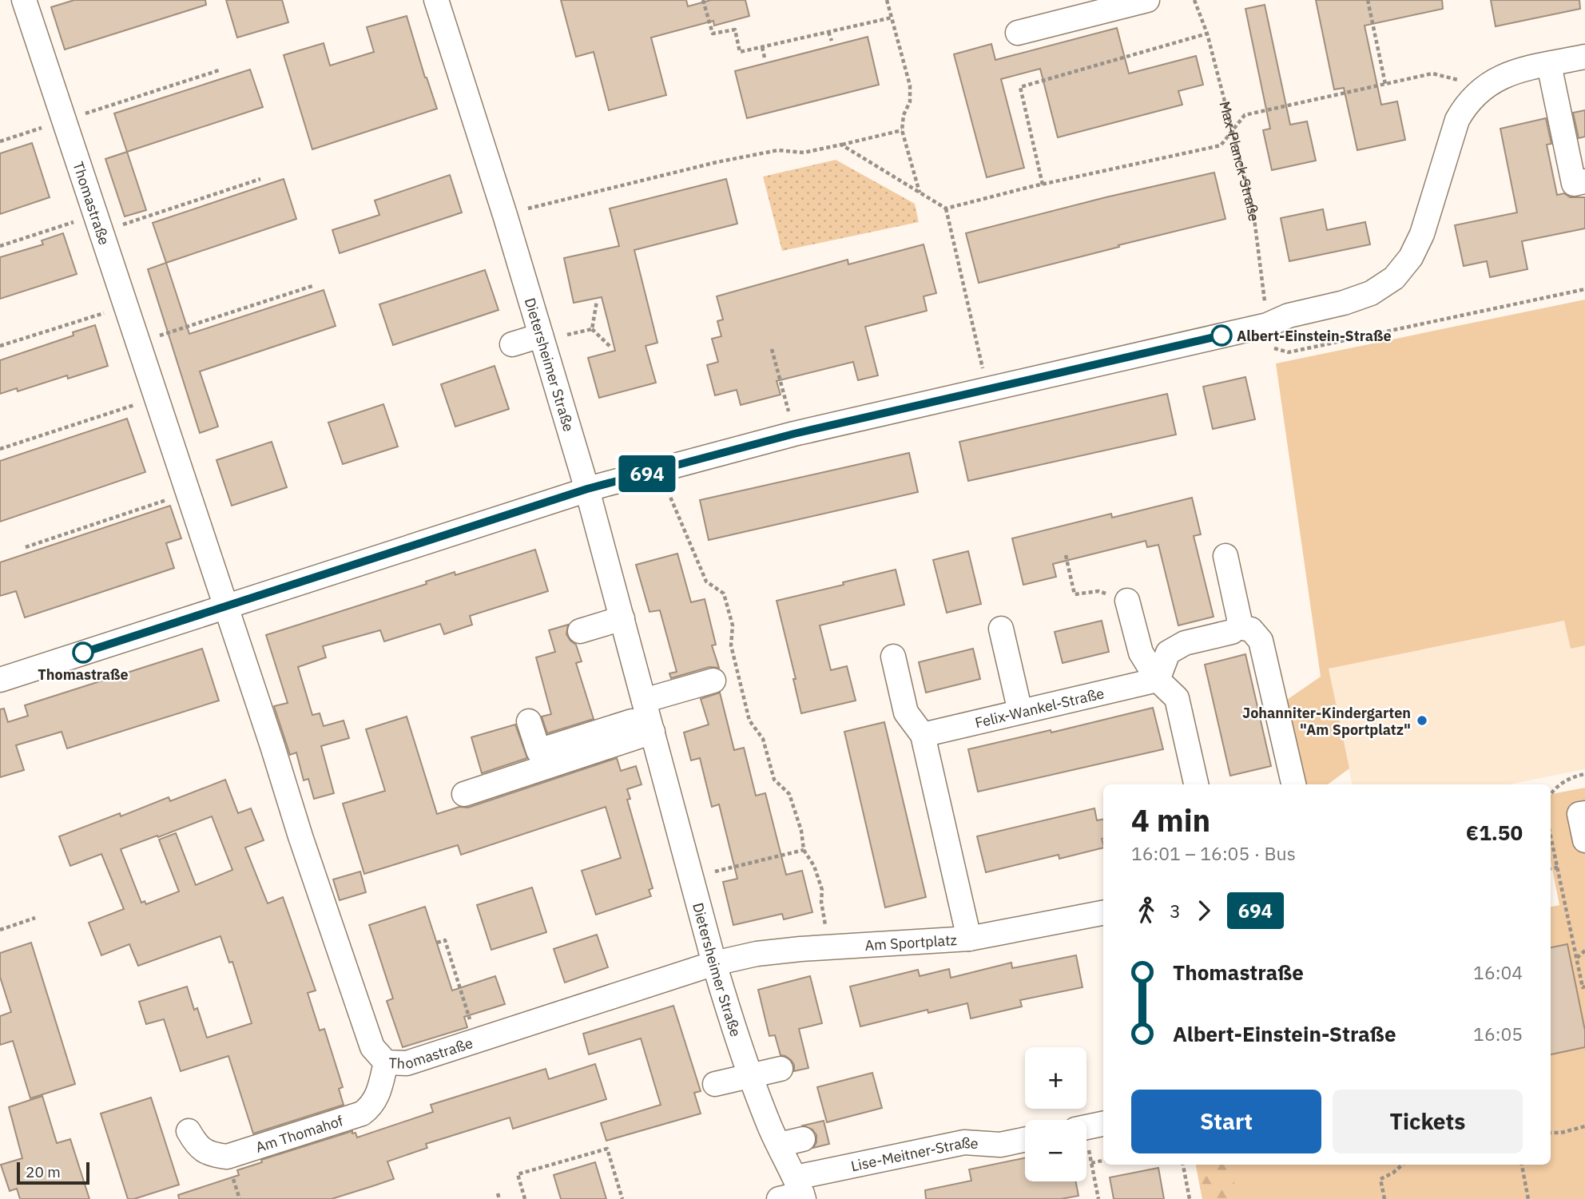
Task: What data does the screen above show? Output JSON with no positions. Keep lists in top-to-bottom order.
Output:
{
  "streets": {
    "street": [
      "Thomastraße",
      "Dietersheimer Straße",
      "Felix-Wankel-Straße",
      "Am Sportplatz",
      "Am Thomahof",
      "Lise-Meitner-Straße"
    ],
    "path": ["Max-Planck-Straße"]
  },
  "crossings": [
    ["Thomastraße", "Dietersheimer Straße"],
    ["Thomastraße", "Am Sportplatz"],
    ["Thomastraße", "Am Thomahof"],
    ["Dietersheimer Straße", "Am Sportplatz"],
    ["Dietersheimer Straße", "Lise-Meitner-Straße"]
  ],
  "places": ["Albert-Einstein-Straße", "Thomastraße", "Johanniter-Kindergarten \"Am Sportplatz\""],
  "lines": ["bus line 694"],
  "scale_bar": "20 m",
  "page": {
    "on_map": "694",
    "heading": ["4 min", "16:01 – 16:05 · Bus", "€1.50"],
    "legs": ["3", "694"],
    "list": [
      {
        "name": "Thomastraße",
        "value": "16:04"
      },
      {
        "name": "Albert-Einstein-Straße",
        "value": "16:05"
      }
    ],
    "map_buttons": ["+", "−"],
    "buttons": ["Start", "Tickets"],
    "scale": "20 m"
  }
}
